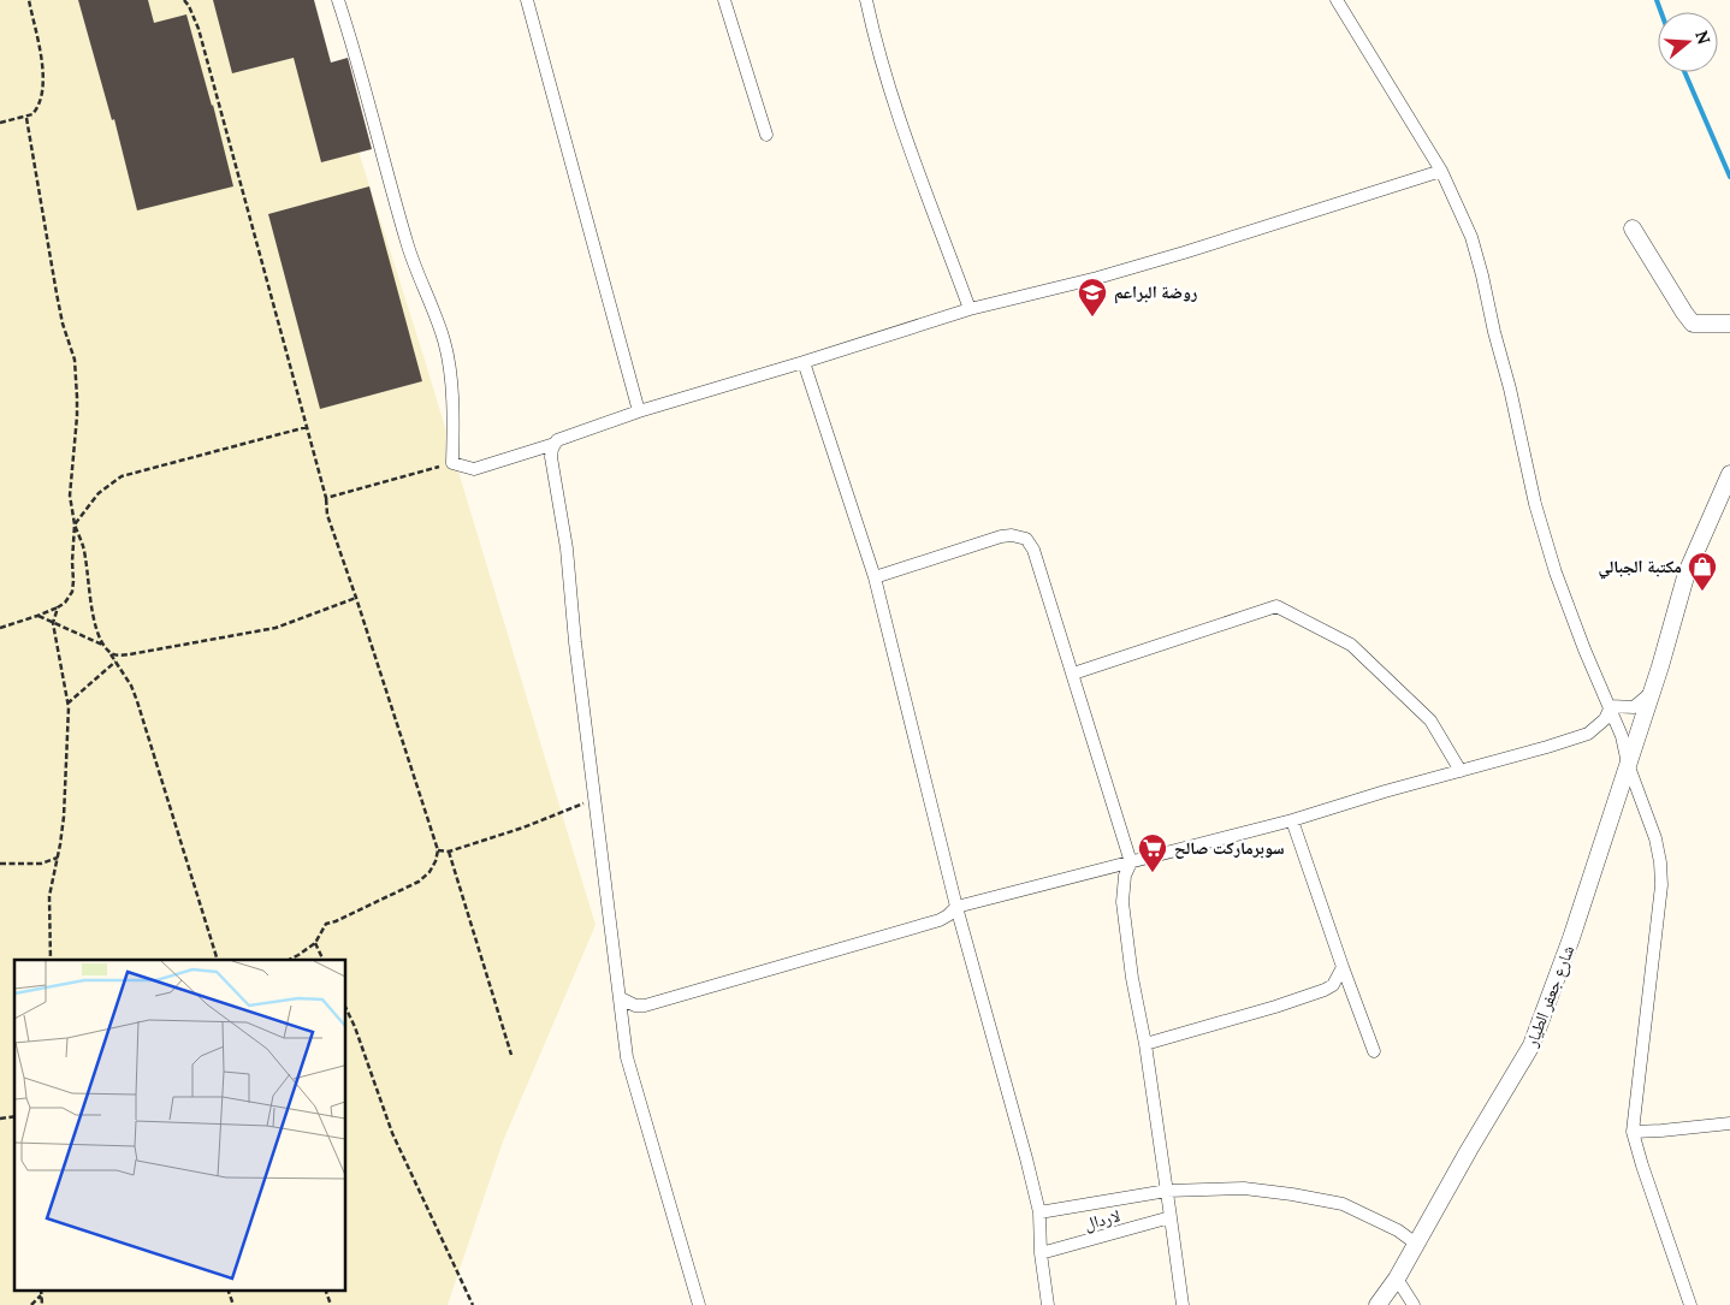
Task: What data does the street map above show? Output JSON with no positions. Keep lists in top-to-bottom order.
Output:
{
  "streets": {
    "street": ["شارع جعفر الطيار", "لاردال"]
  },
  "places": {
    "school or university": ["روضة البراعم"],
    "shop": ["مكتبة الجبالي"],
    "supermarket": ["سوبرماركت صالح"]
  },
  "north": "right"
}
